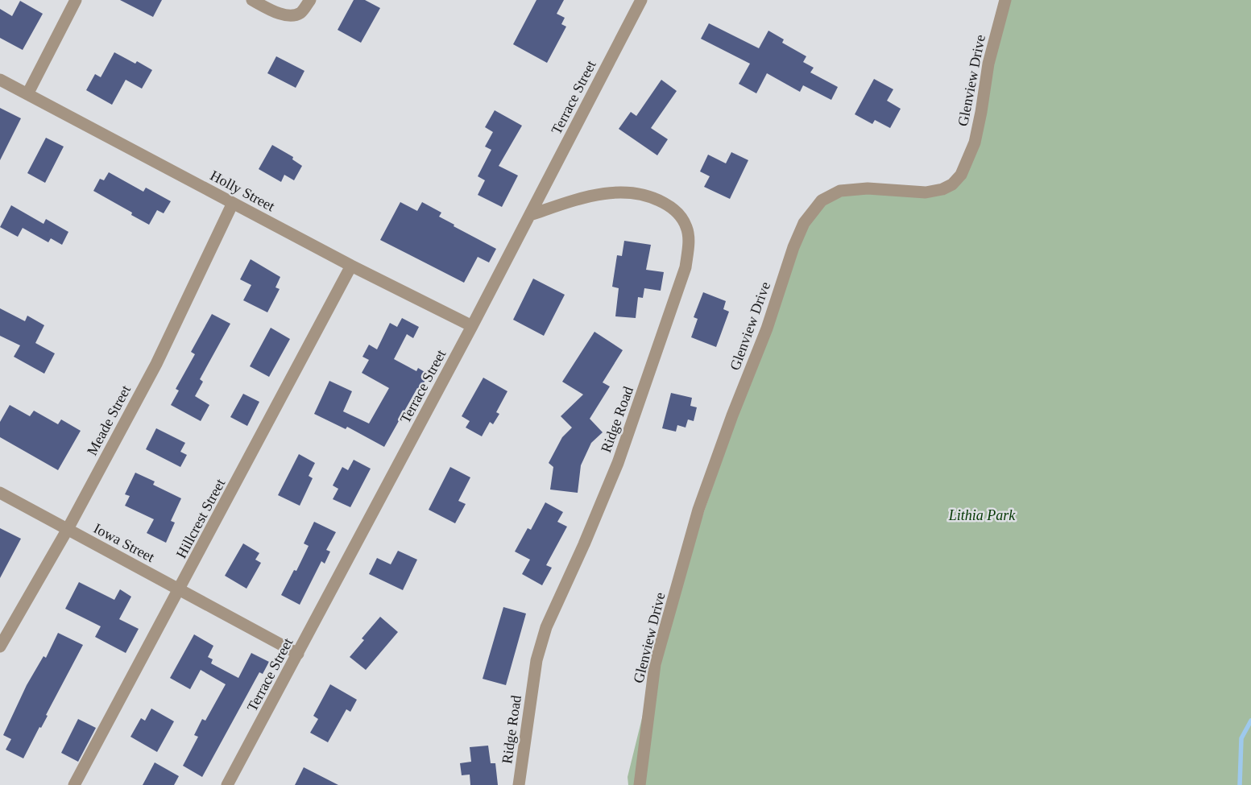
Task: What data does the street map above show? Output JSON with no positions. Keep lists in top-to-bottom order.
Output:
{
  "streets": {
    "street": [
      "Glenview Drive",
      "Terrace Street",
      "Holly Street",
      "Ridge Road",
      "Meade Street",
      "Hillcrest Street",
      "Iowa Street"
    ]
  },
  "crossings": [
    ["Terrace Street", "Holly Street"],
    ["Terrace Street", "Ridge Road"],
    ["Terrace Street", "Iowa Street"],
    ["Holly Street", "Meade Street"],
    ["Holly Street", "Hillcrest Street"],
    ["Meade Street", "Iowa Street"],
    ["Hillcrest Street", "Iowa Street"]
  ],
  "parks": ["Lithia Park"]
}
